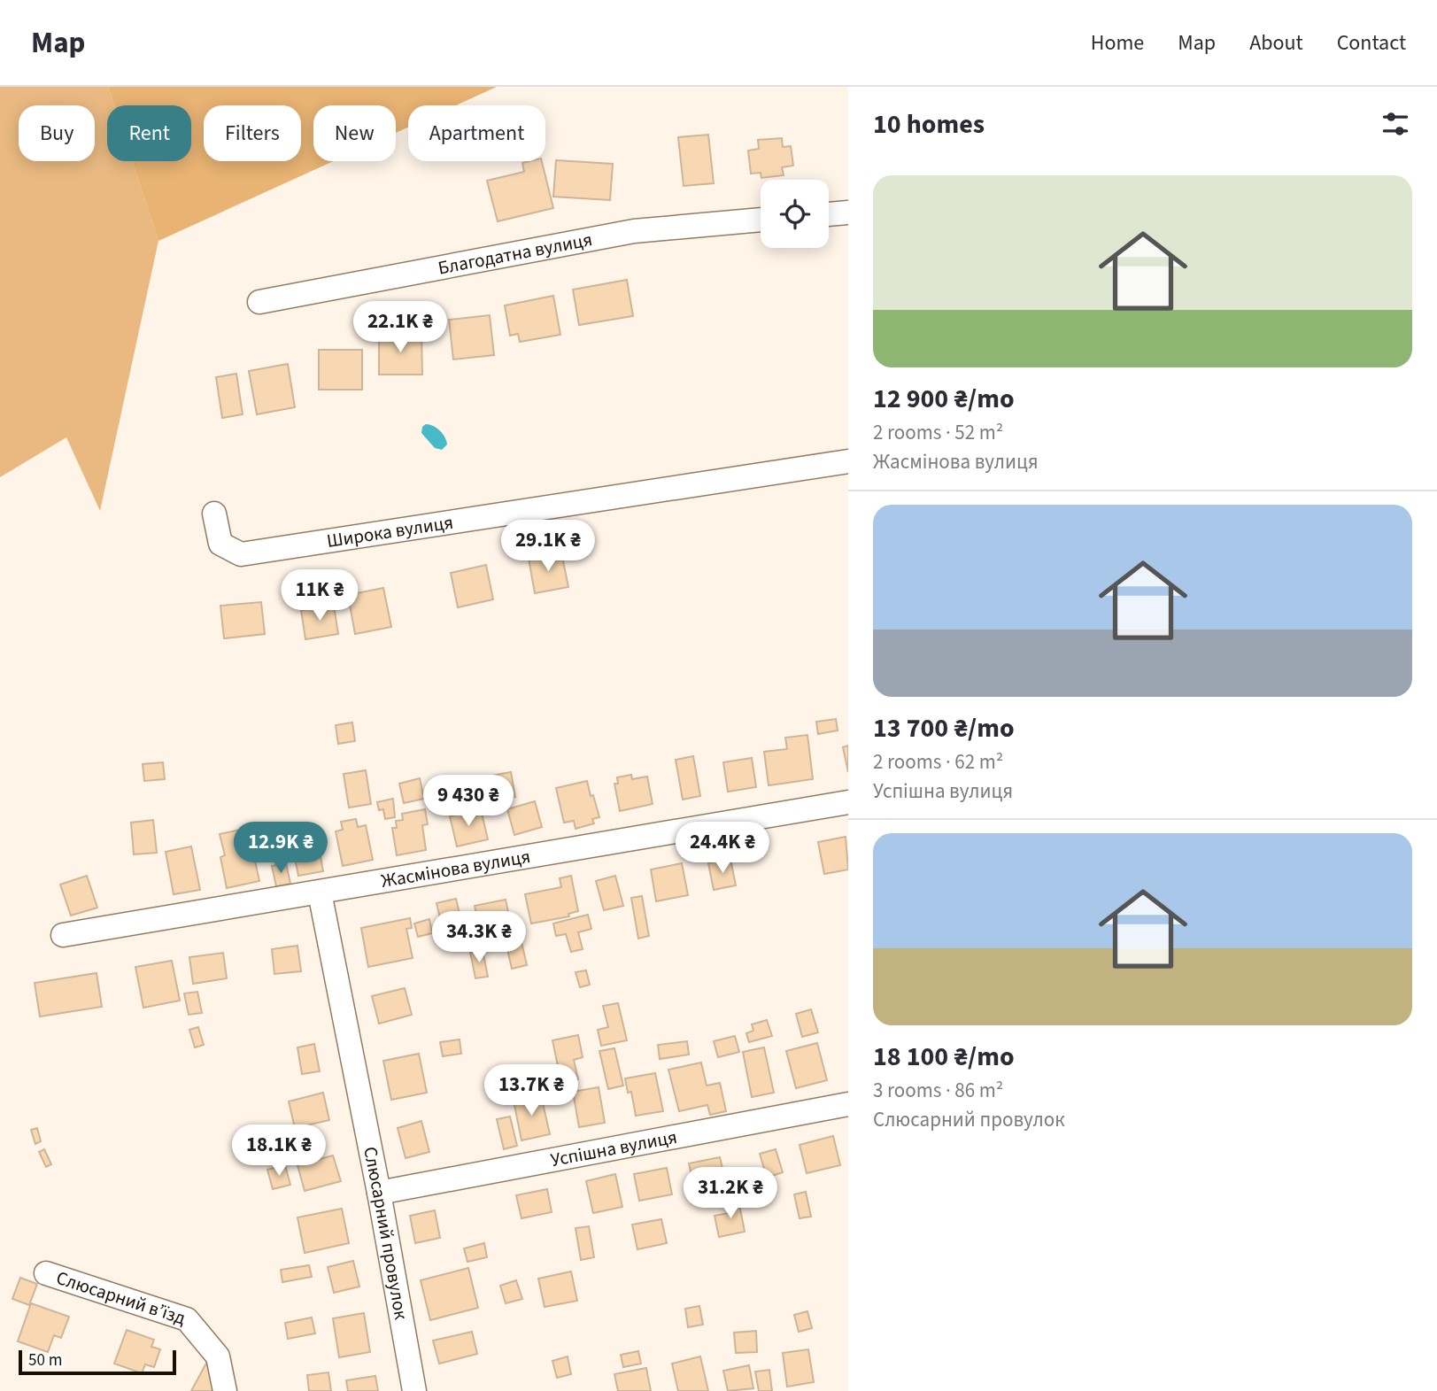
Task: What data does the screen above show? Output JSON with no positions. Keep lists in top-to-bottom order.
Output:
{
  "streets": {
    "street": [
      "Благодатна вулиця",
      "Широка вулиця",
      "Жасмінова вулиця",
      "Успішна вулиця",
      "Слюсарний провулок",
      "Слюсарний в’їзд"
    ]
  },
  "crossings": [
    ["Жасмінова вулиця", "Слюсарний провулок"],
    ["Успішна вулиця", "Слюсарний провулок"]
  ],
  "scale_bar": "50 m",
  "page": {
    "header": "Map",
    "nav": [
      "Home",
      "Map",
      "About",
      "Contact"
    ],
    "heading": "10 homes",
    "chip": [
      "Buy",
      "Rent",
      "Filters",
      "New",
      "Apartment"
    ],
    "list": [
      {
        "name": "12 900 ₴/mo",
        "note": "2 rooms · 52 m² · Жасмінова вулиця"
      },
      {
        "name": "13 700 ₴/mo",
        "note": "2 rooms · 62 m² · Успішна вулиця"
      },
      {
        "name": "18 100 ₴/mo",
        "note": "3 rooms · 86 m² · Слюсарний провулок"
      }
    ],
    "price": [
      "22.1K ₴",
      "29.1K ₴",
      "11K ₴",
      "9 430 ₴",
      "12.9K ₴",
      "24.4K ₴",
      "34.3K ₴",
      "13.7K ₴",
      "18.1K ₴",
      "31.2K ₴"
    ],
    "scale": "50 m"
  }
}
